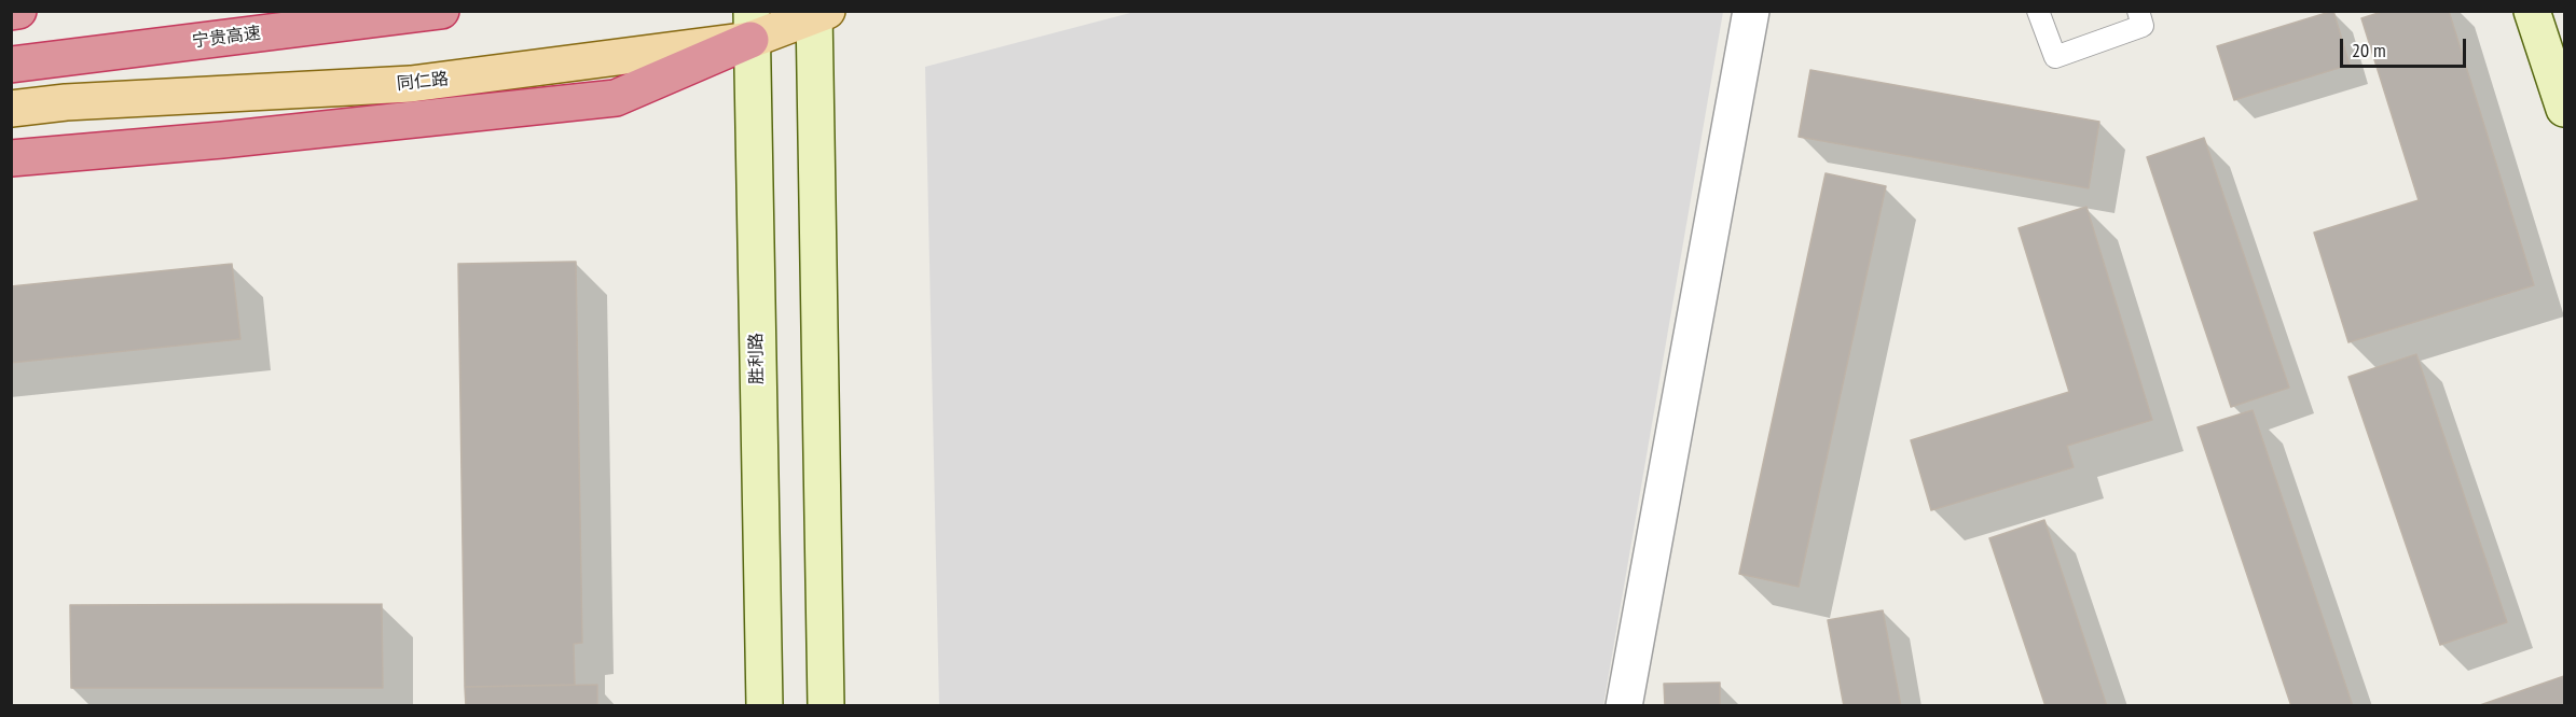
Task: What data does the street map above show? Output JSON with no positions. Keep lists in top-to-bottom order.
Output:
{
  "streets": {
    "highway": ["宁贵高速"],
    "main road": ["同仁路", "胜利路"]
  },
  "crossings": [
    ["同仁路", "胜利路"]
  ],
  "scale_bar": "20 m"
}
